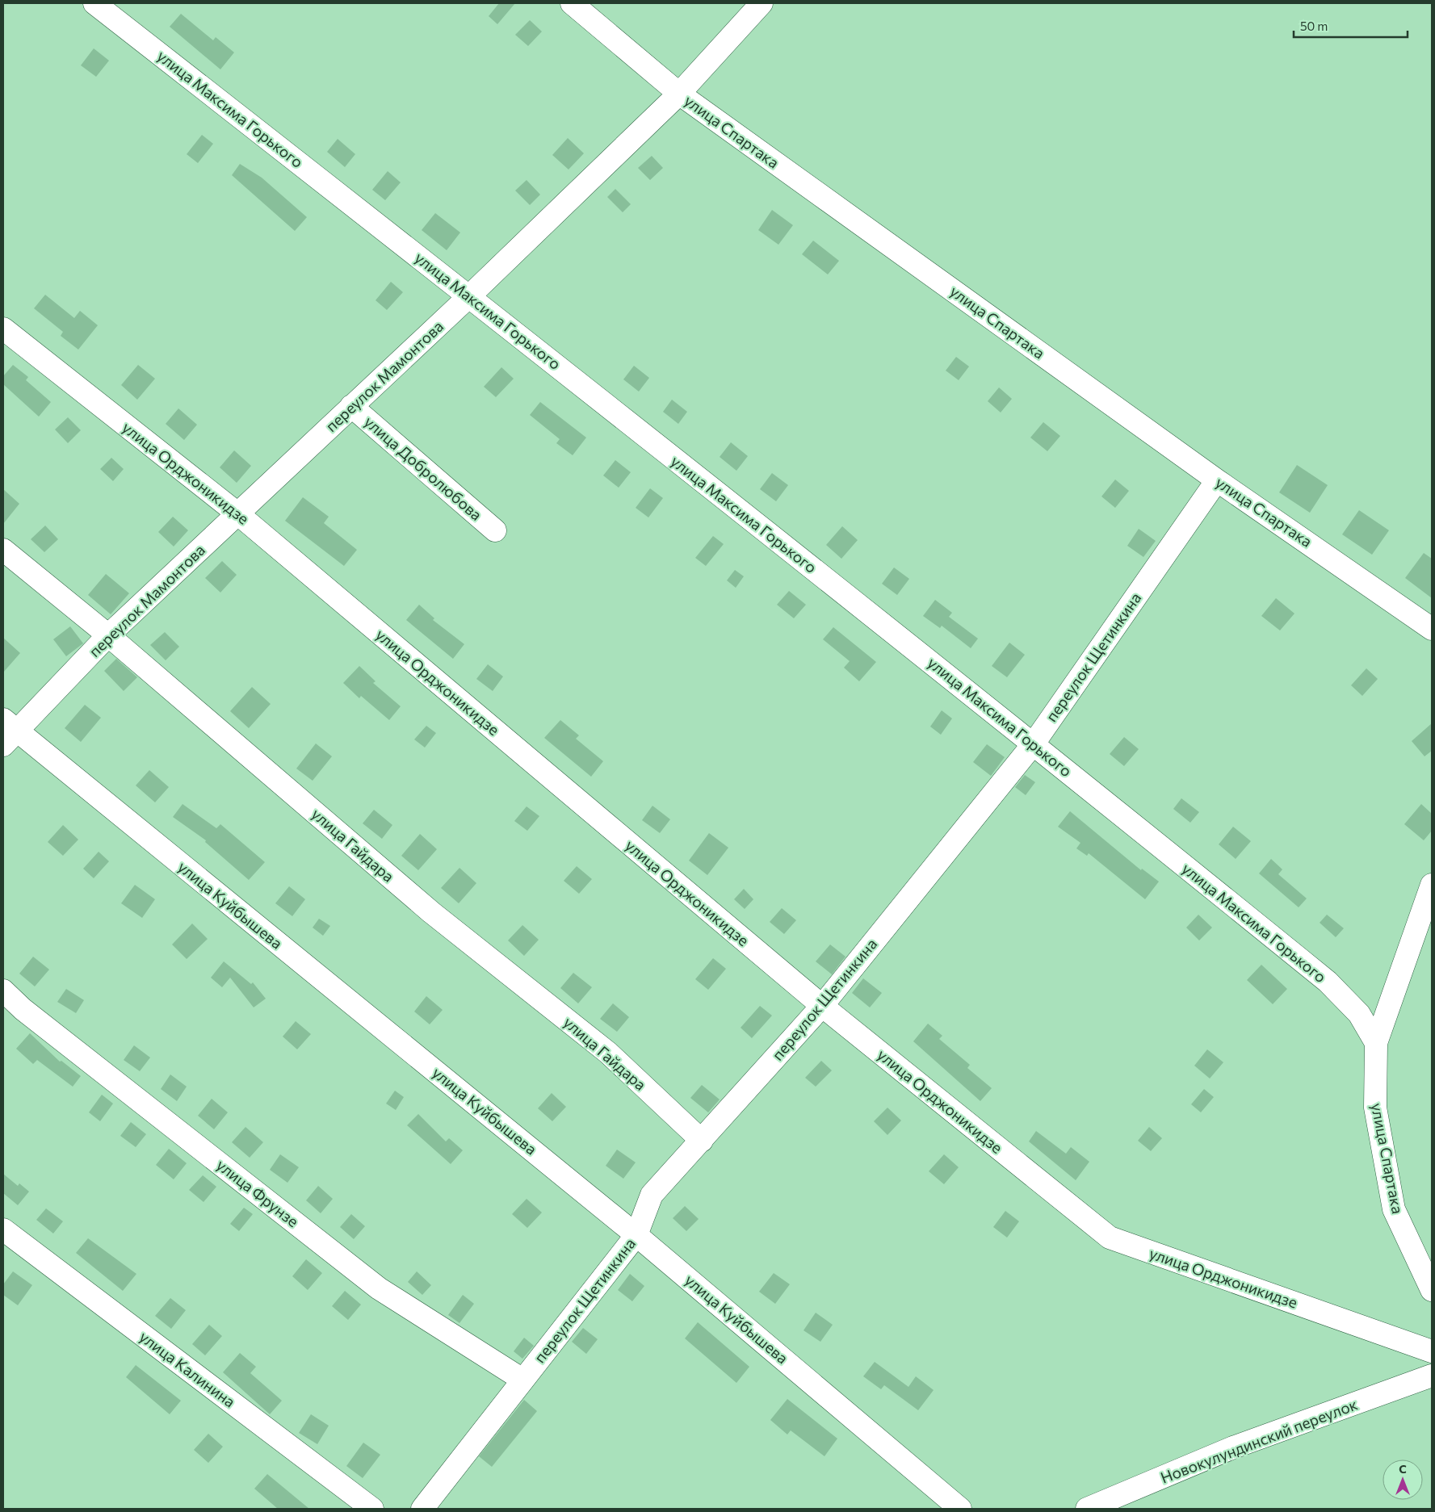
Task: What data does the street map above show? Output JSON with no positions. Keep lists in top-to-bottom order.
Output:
{
  "streets": {
    "street": [
      "улица Максима Горького",
      "улица Спартака",
      "переулок Мамонтова",
      "улица Добролюбова",
      "улица Орджоникидзе",
      "переулок Щетинкина",
      "улица Гайдара",
      "улица Куйбышева",
      "улица Фрунзе",
      "улица Калинина",
      "Новокулундинский переулок"
    ]
  },
  "crossings": [
    ["улица Максима Горького", "улица Спартака"],
    ["улица Максима Горького", "переулок Мамонтова"],
    ["улица Максима Горького", "переулок Щетинкина"],
    ["улица Спартака", "переулок Мамонтова"],
    ["улица Спартака", "переулок Щетинкина"],
    ["переулок Мамонтова", "улица Добролюбова"],
    ["переулок Мамонтова", "улица Орджоникидзе"],
    ["переулок Мамонтова", "улица Гайдара"],
    ["переулок Мамонтова", "улица Куйбышева"],
    ["улица Орджоникидзе", "переулок Щетинкина"],
    ["переулок Щетинкина", "улица Гайдара"],
    ["переулок Щетинкина", "улица Куйбышева"],
    ["переулок Щетинкина", "улица Фрунзе"]
  ],
  "scale_bar": "50 m",
  "north": "top"
}
